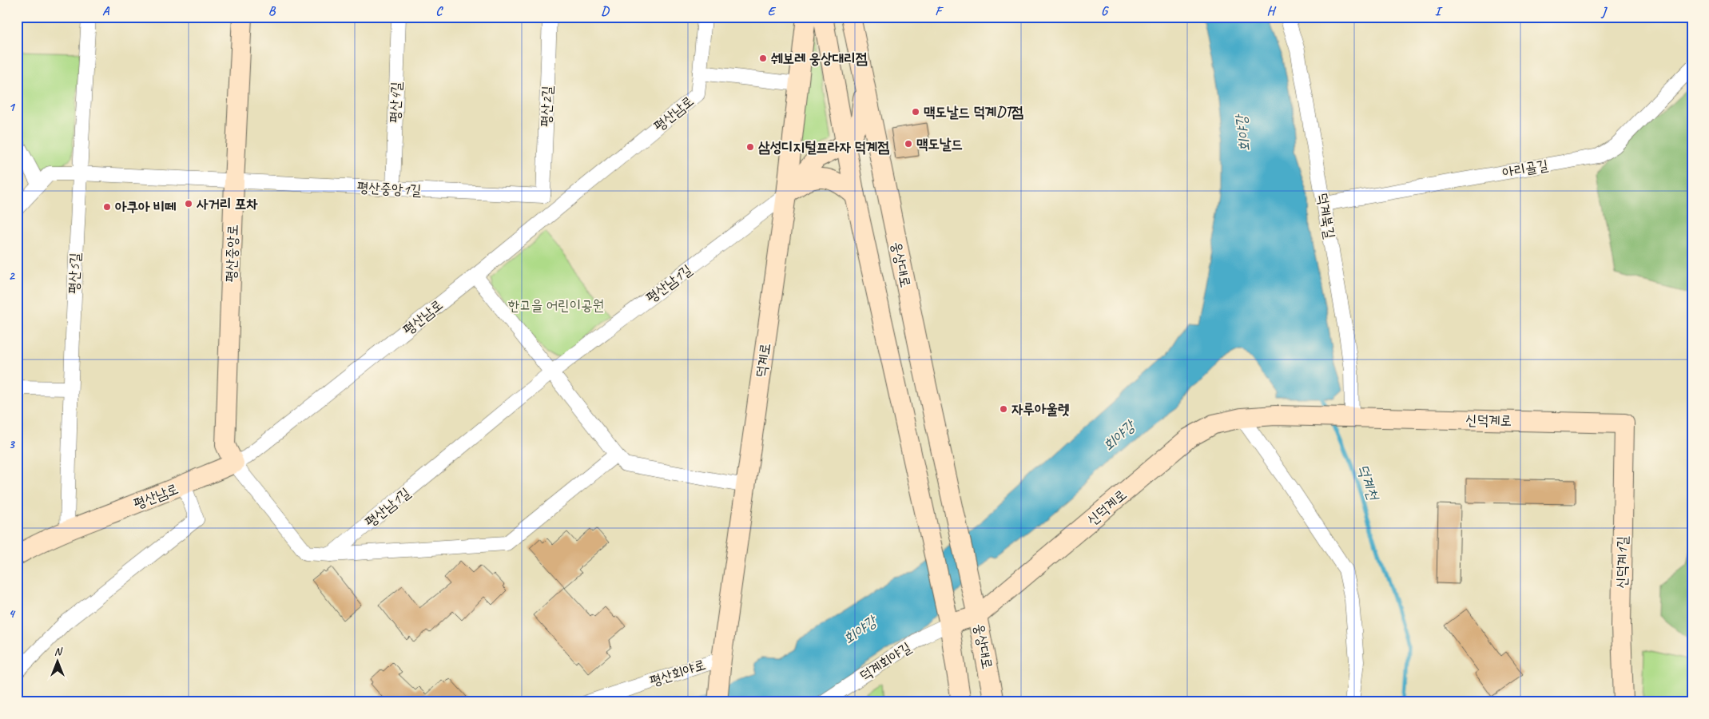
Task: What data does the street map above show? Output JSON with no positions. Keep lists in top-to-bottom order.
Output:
{
  "streets": {
    "street": [
      "평산4길",
      "평산2길",
      "평산남로",
      "아리골길",
      "평산중앙1길",
      "덕계북길",
      "평산중앙로",
      "웅상대로",
      "평산5길",
      "평산남1길",
      "덕계로",
      "신덕계로",
      "신덕계1길",
      "덕계회야길",
      "평산회야로"
    ]
  },
  "crossings": [
    ["평산4길", "평산중앙1길"],
    ["평산2길", "평산중앙1길"],
    ["평산남로", "평산중앙로"],
    ["평산남로", "평산5길"],
    ["아리골길", "덕계북길"],
    ["평산중앙1길", "평산중앙로"],
    ["평산중앙1길", "평산5길"],
    ["덕계북길", "신덕계로"],
    ["웅상대로", "신덕계로"],
    ["평산남1길", "덕계로"],
    ["덕계로", "평산회야로"],
    ["신덕계로", "신덕계1길"],
    ["신덕계로", "덕계회야길"]
  ],
  "water": ["회야강", "덕계천"],
  "parks": ["한고을 어린이공원"],
  "places": [
    "쉐보레 웅상대리점",
    "맥도날드 덕계DT점",
    "맥도날드",
    "삼성디지털프라자 덕계점",
    "사거리 포차",
    "아쿠아 비떼",
    "자루아울렛"
  ],
  "north": "top",
  "grid": {
    "columns": [
      "A",
      "B",
      "C",
      "D",
      "E",
      "F",
      "G",
      "H",
      "I",
      "J"
    ],
    "rows": [
      "1",
      "2",
      "3",
      "4"
    ]
  }
}
